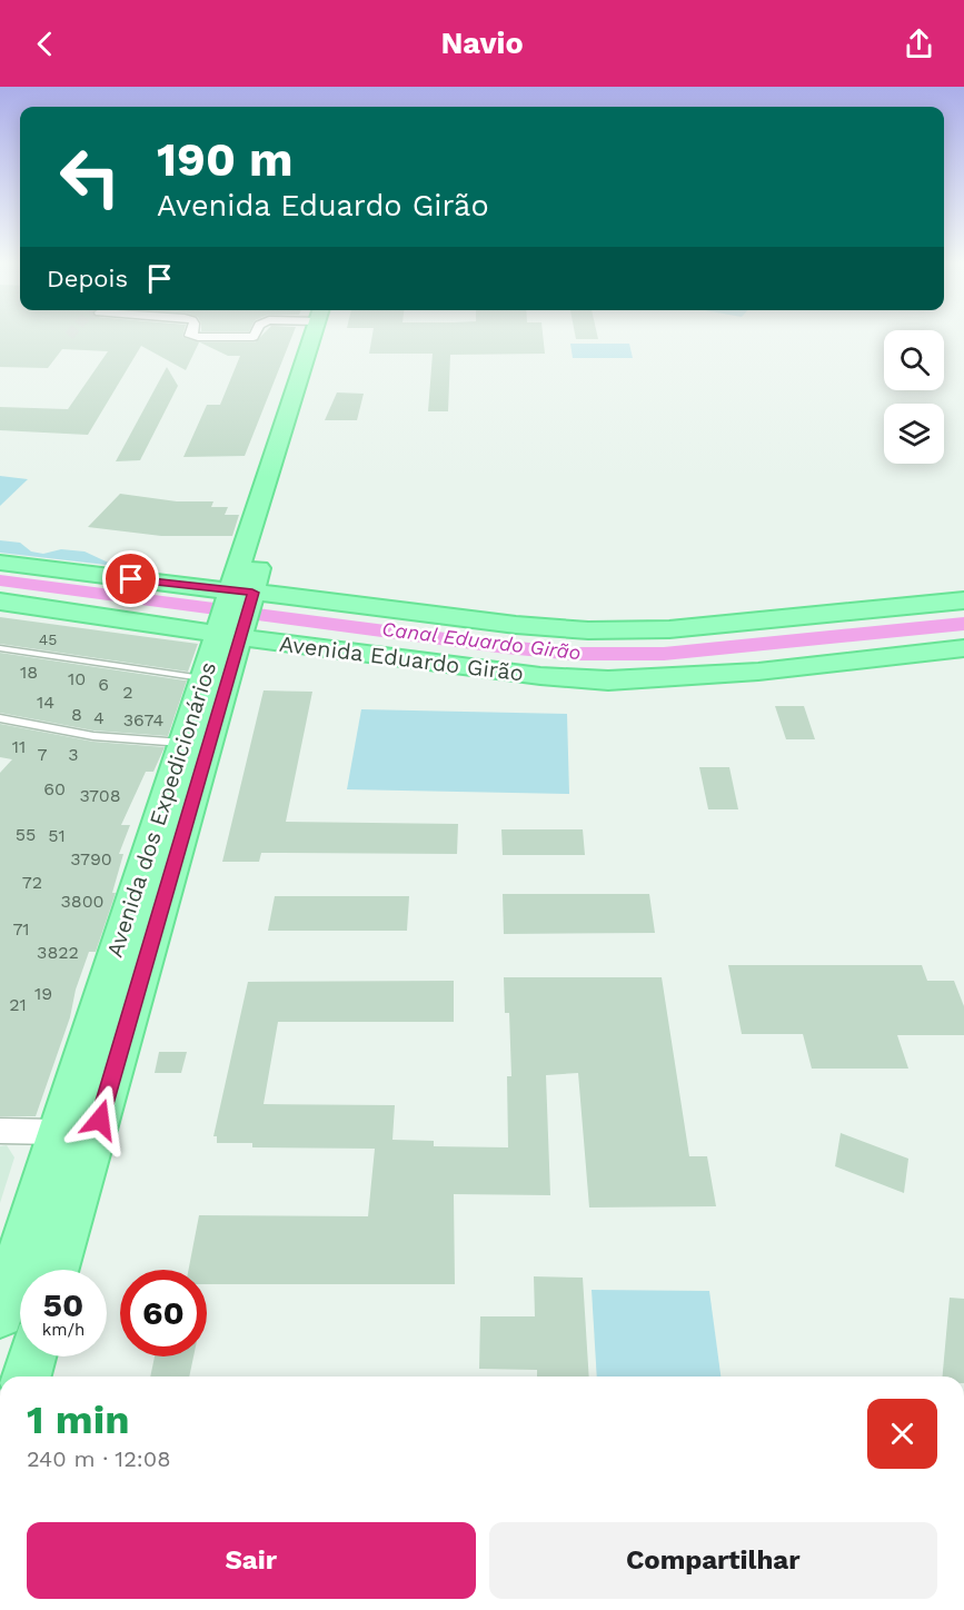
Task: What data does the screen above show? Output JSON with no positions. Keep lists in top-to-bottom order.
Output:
{
  "streets": {
    "main road": ["Avenida Eduardo Girão", "Avenida dos Expedicionários"]
  },
  "crossings": [
    ["Avenida Eduardo Girão", "Avenida dos Expedicionários"]
  ],
  "water": ["Canal Eduardo Girão"],
  "house_numbers": [
    "45",
    "18",
    "10",
    "6",
    "2",
    "14",
    "8",
    "4",
    "3674",
    "11",
    "7",
    "3",
    "60",
    "3708",
    "55",
    "51",
    "3790",
    "72",
    "3800",
    "71",
    "3822",
    "19",
    "21"
  ],
  "page": {
    "header": "Navio",
    "turn": ["190 m", "Avenida Eduardo Girão"],
    "then": "Depois",
    "speed": "50 km/h",
    "limit": "60",
    "heading": ["1 min", "240 m · 12:08"],
    "buttons": ["Sair", "Compartilhar"]
  }
}
